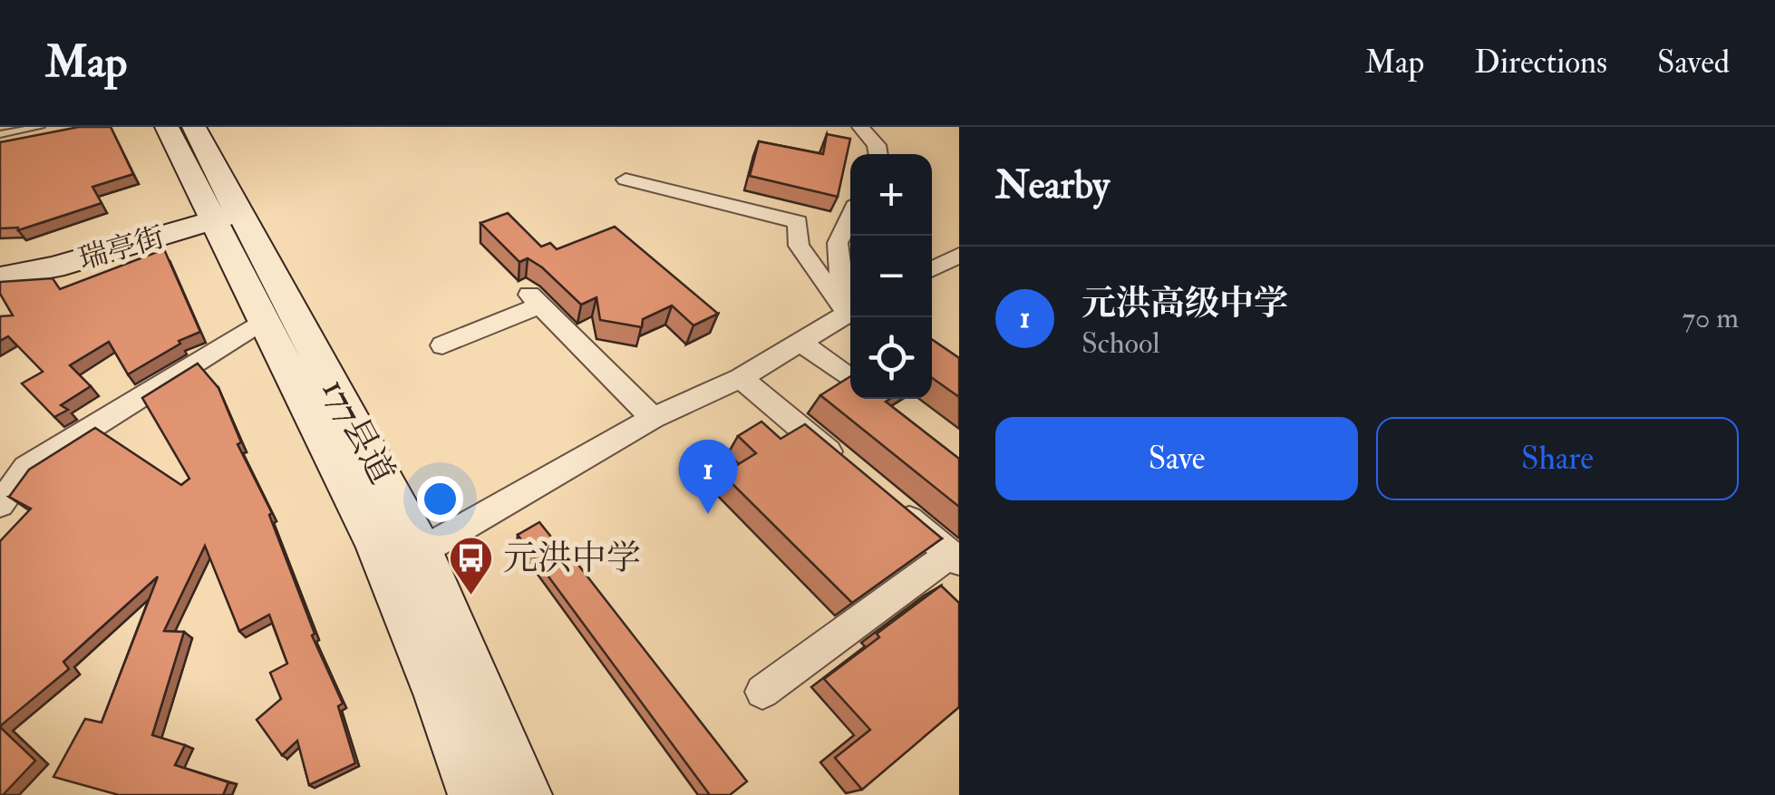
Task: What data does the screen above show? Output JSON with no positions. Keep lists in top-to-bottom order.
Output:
{
  "streets": {
    "main road": ["瑞亭街", "177县道"]
  },
  "crossings": [
    ["瑞亭街", "177县道"]
  ],
  "places": {
    "bus stop": ["元洪中学"]
  },
  "page": {
    "header": "Map",
    "nav": ["Map", "Directions", "Saved"],
    "heading": "Nearby",
    "map_buttons": ["+", "−"],
    "list": [
      {
        "mark": "1",
        "name": "元洪高级中学",
        "note": "School",
        "value": "70 m"
      }
    ],
    "buttons": ["Save", "Share"],
    "pins": "1"
  }
}
